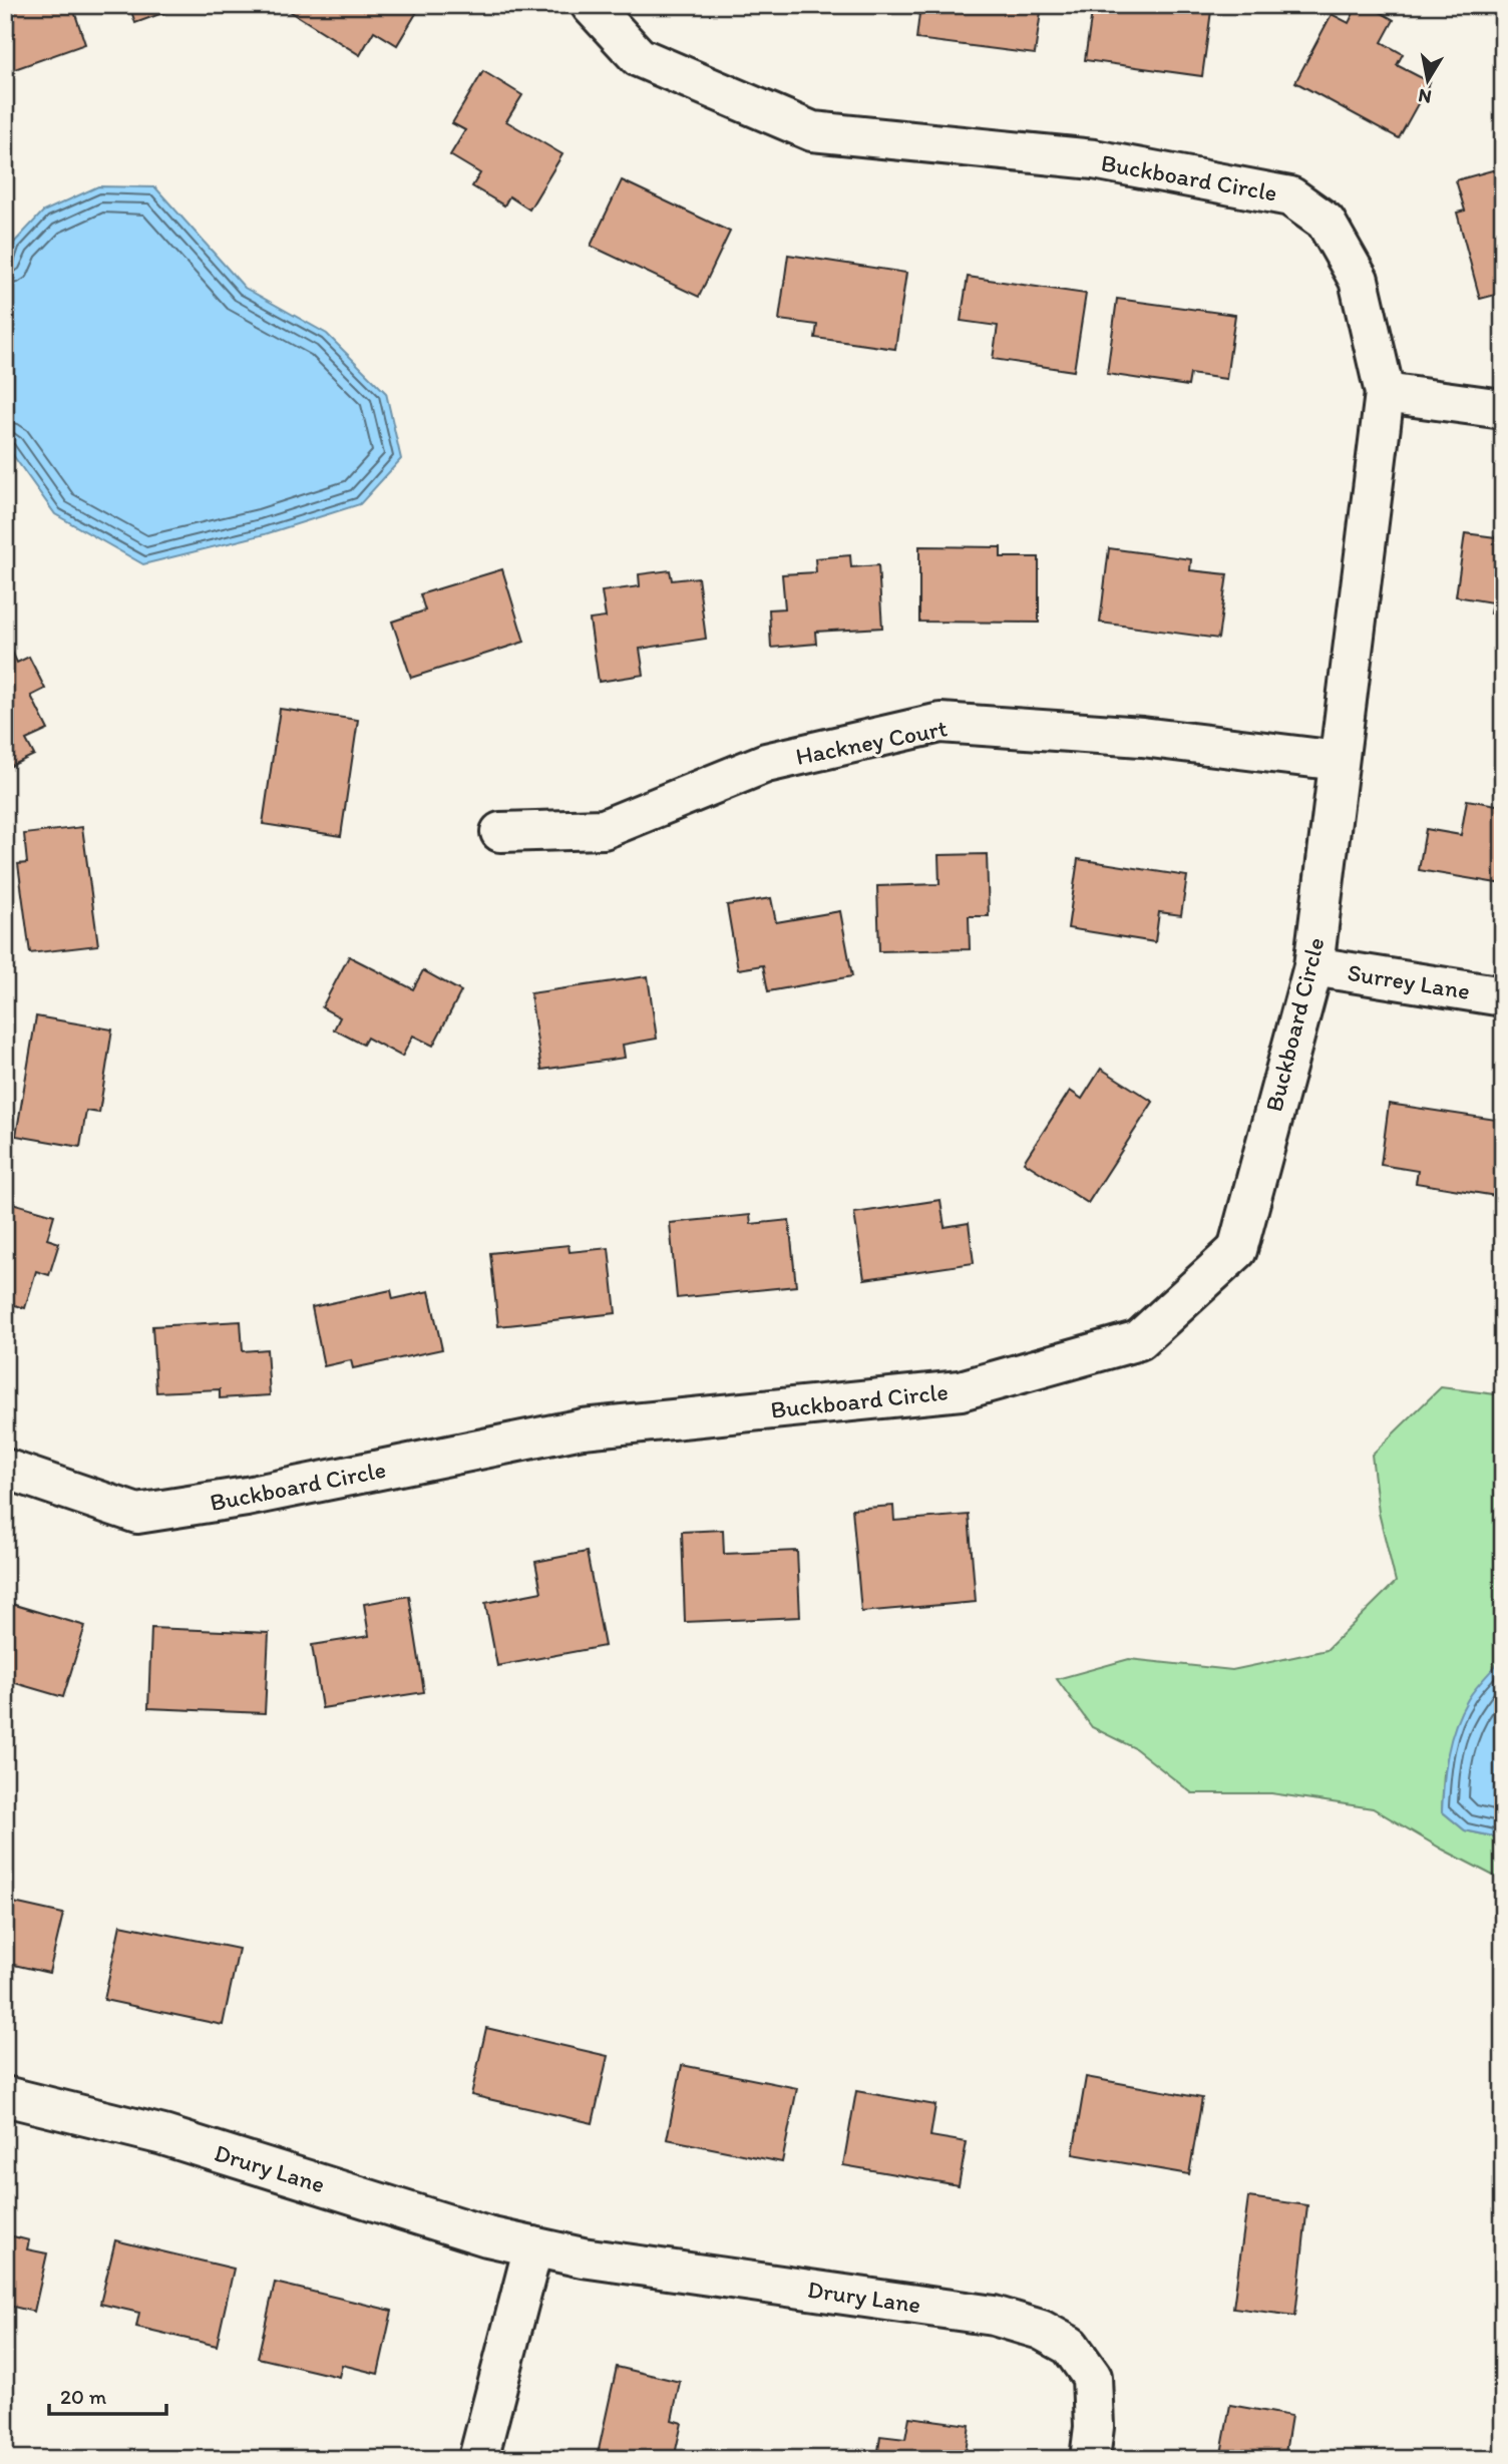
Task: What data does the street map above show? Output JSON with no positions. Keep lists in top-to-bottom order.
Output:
{
  "streets": {
    "street": [
      "Buckboard Circle",
      "Hackney Court",
      "Surrey Lane",
      "Drury Lane"
    ]
  },
  "crossings": [
    ["Buckboard Circle", "Hackney Court"],
    ["Buckboard Circle", "Surrey Lane"]
  ],
  "scale_bar": "20 m",
  "north": "bottom"
}
